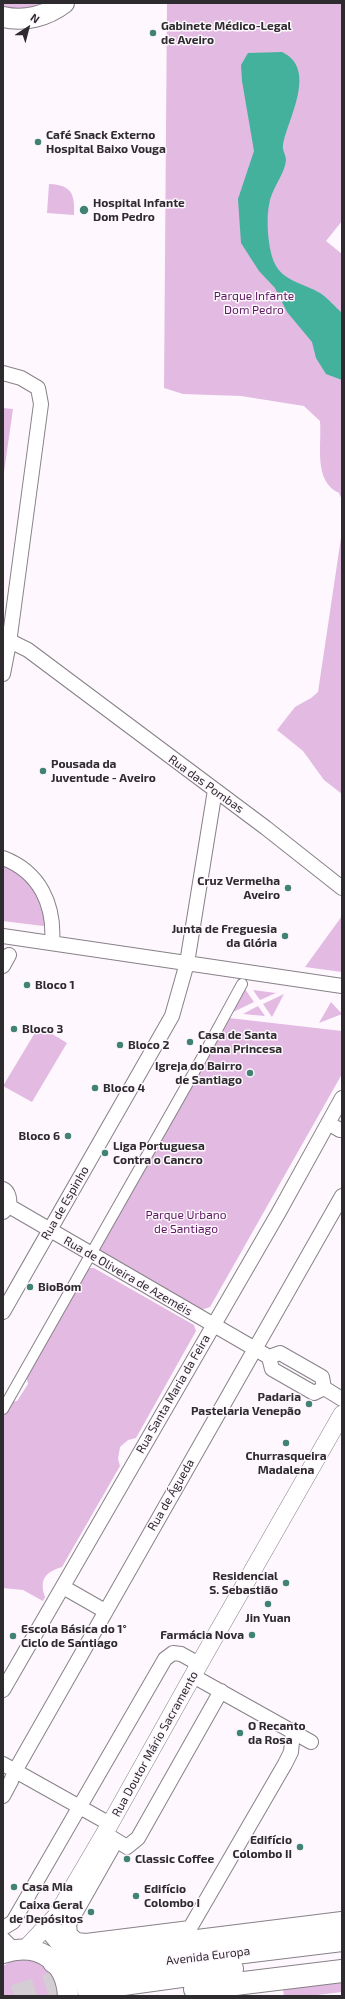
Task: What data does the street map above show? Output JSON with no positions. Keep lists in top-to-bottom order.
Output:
{
  "streets": {
    "main road": ["Avenida Europa"],
    "street": [
      "Rua das Pombas",
      "Rua de Espinho",
      "Rua de Oliveira de Azeméis",
      "Rua Santa Maria da Feira",
      "Rua de Águeda",
      "Rua Doutor Mário Sacramento"
    ]
  },
  "crossings": [
    ["Rua das Pombas", "Rua de Espinho"],
    ["Rua de Espinho", "Rua de Oliveira de Azeméis"],
    ["Rua de Oliveira de Azeméis", "Rua Santa Maria da Feira"],
    ["Rua de Oliveira de Azeméis", "Rua de Águeda"]
  ],
  "parks": ["Parque Infante Dom Pedro", "Parque Urbano de Santiago"],
  "places": [
    "Gabinete Médico-Legal de Aveiro",
    "Café Snack Externo Hospital Baixo Vouga",
    "Hospital Infante Dom Pedro",
    "Pousada da Juventude - Aveiro",
    "Cruz Vermelha Aveiro",
    "Junta de Freguesia da Glória",
    "Bloco 1",
    "Bloco 3",
    "Casa de Santa Joana Princesa",
    "Bloco 2",
    "Igreja do Bairro de Santiago",
    "Bloco 4",
    "Bloco 6",
    "Liga Portuguesa Contra o Cancro",
    "BioBom",
    "Padaria Pastelaria Venepão",
    "Churrasqueira Madalena",
    "Residencial S. Sebastião",
    "Jin Yuan",
    "Farmácia Nova",
    "Escola Básica do 1° Ciclo de Santiago",
    "O Recanto da Rosa",
    "Edifício Colombo II",
    "Classic Coffee",
    "Casa Mia",
    "Edifício Colombo I",
    "Caixa Geral de Depósitos"
  ],
  "north": "top right"
}
